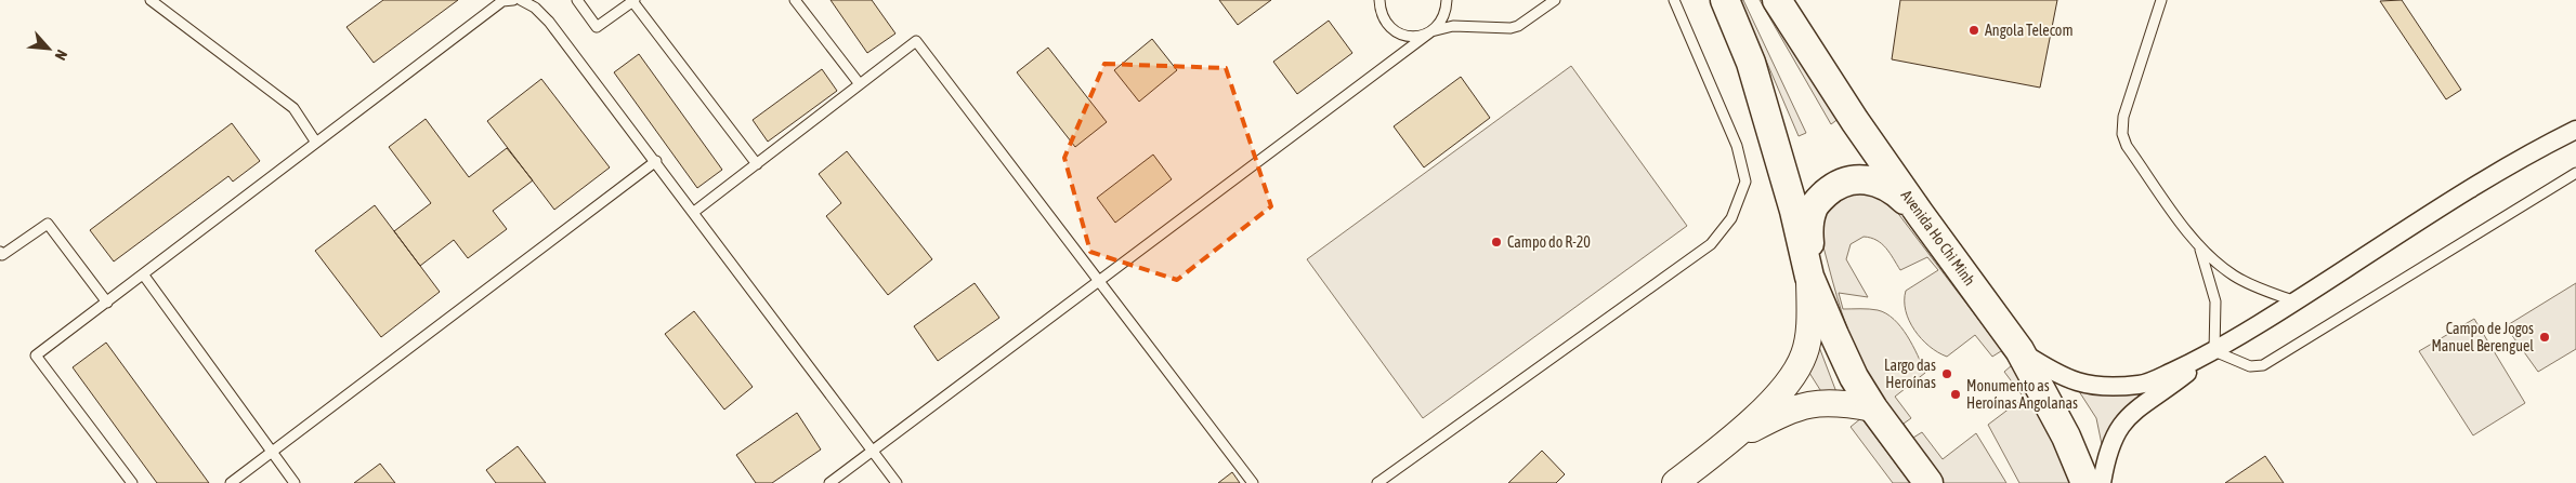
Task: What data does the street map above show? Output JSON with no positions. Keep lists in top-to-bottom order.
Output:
{
  "streets": {
    "main road": ["Avenida Ho Chi Minh"]
  },
  "places": [
    "Angola Telecom",
    "Campo do R-20",
    "Campo de Jogos Manuel Berenguel",
    "Largo das Heroínas",
    "Monumento as Heroínas Angolanas"
  ],
  "north": "bottom right"
}
